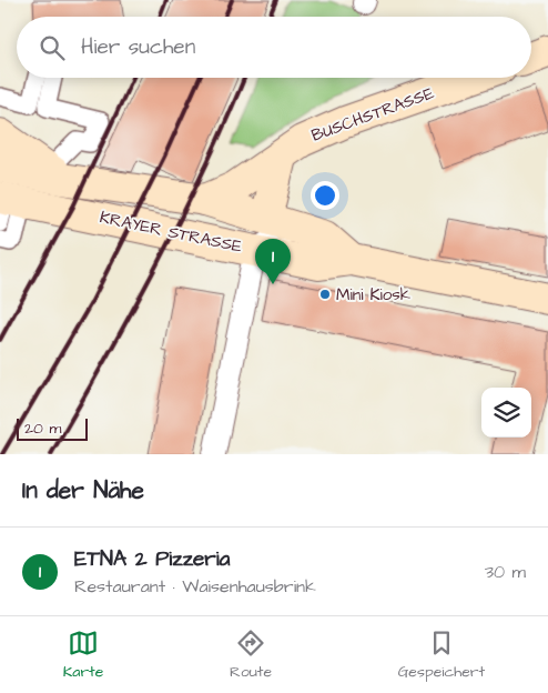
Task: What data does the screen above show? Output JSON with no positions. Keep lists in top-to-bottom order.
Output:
{
  "streets": {
    "main road": ["BUSCHSTRASSE", "KRAYER STRASSE"]
  },
  "crossings": [
    ["BUSCHSTRASSE", "KRAYER STRASSE"]
  ],
  "places": ["Mini Kiosk"],
  "scale_bar": "20 m",
  "page": {
    "search": "Hier suchen",
    "pins": "1",
    "scale": "20 m",
    "heading": "In der Nähe",
    "list": [
      {
        "mark": "1",
        "name": "ETNA 2 Pizzeria",
        "note": "Restaurant · Waisenhausbrink",
        "value": "30 m"
      }
    ],
    "nav": ["Karte", "Route", "Gespeichert"]
  }
}
